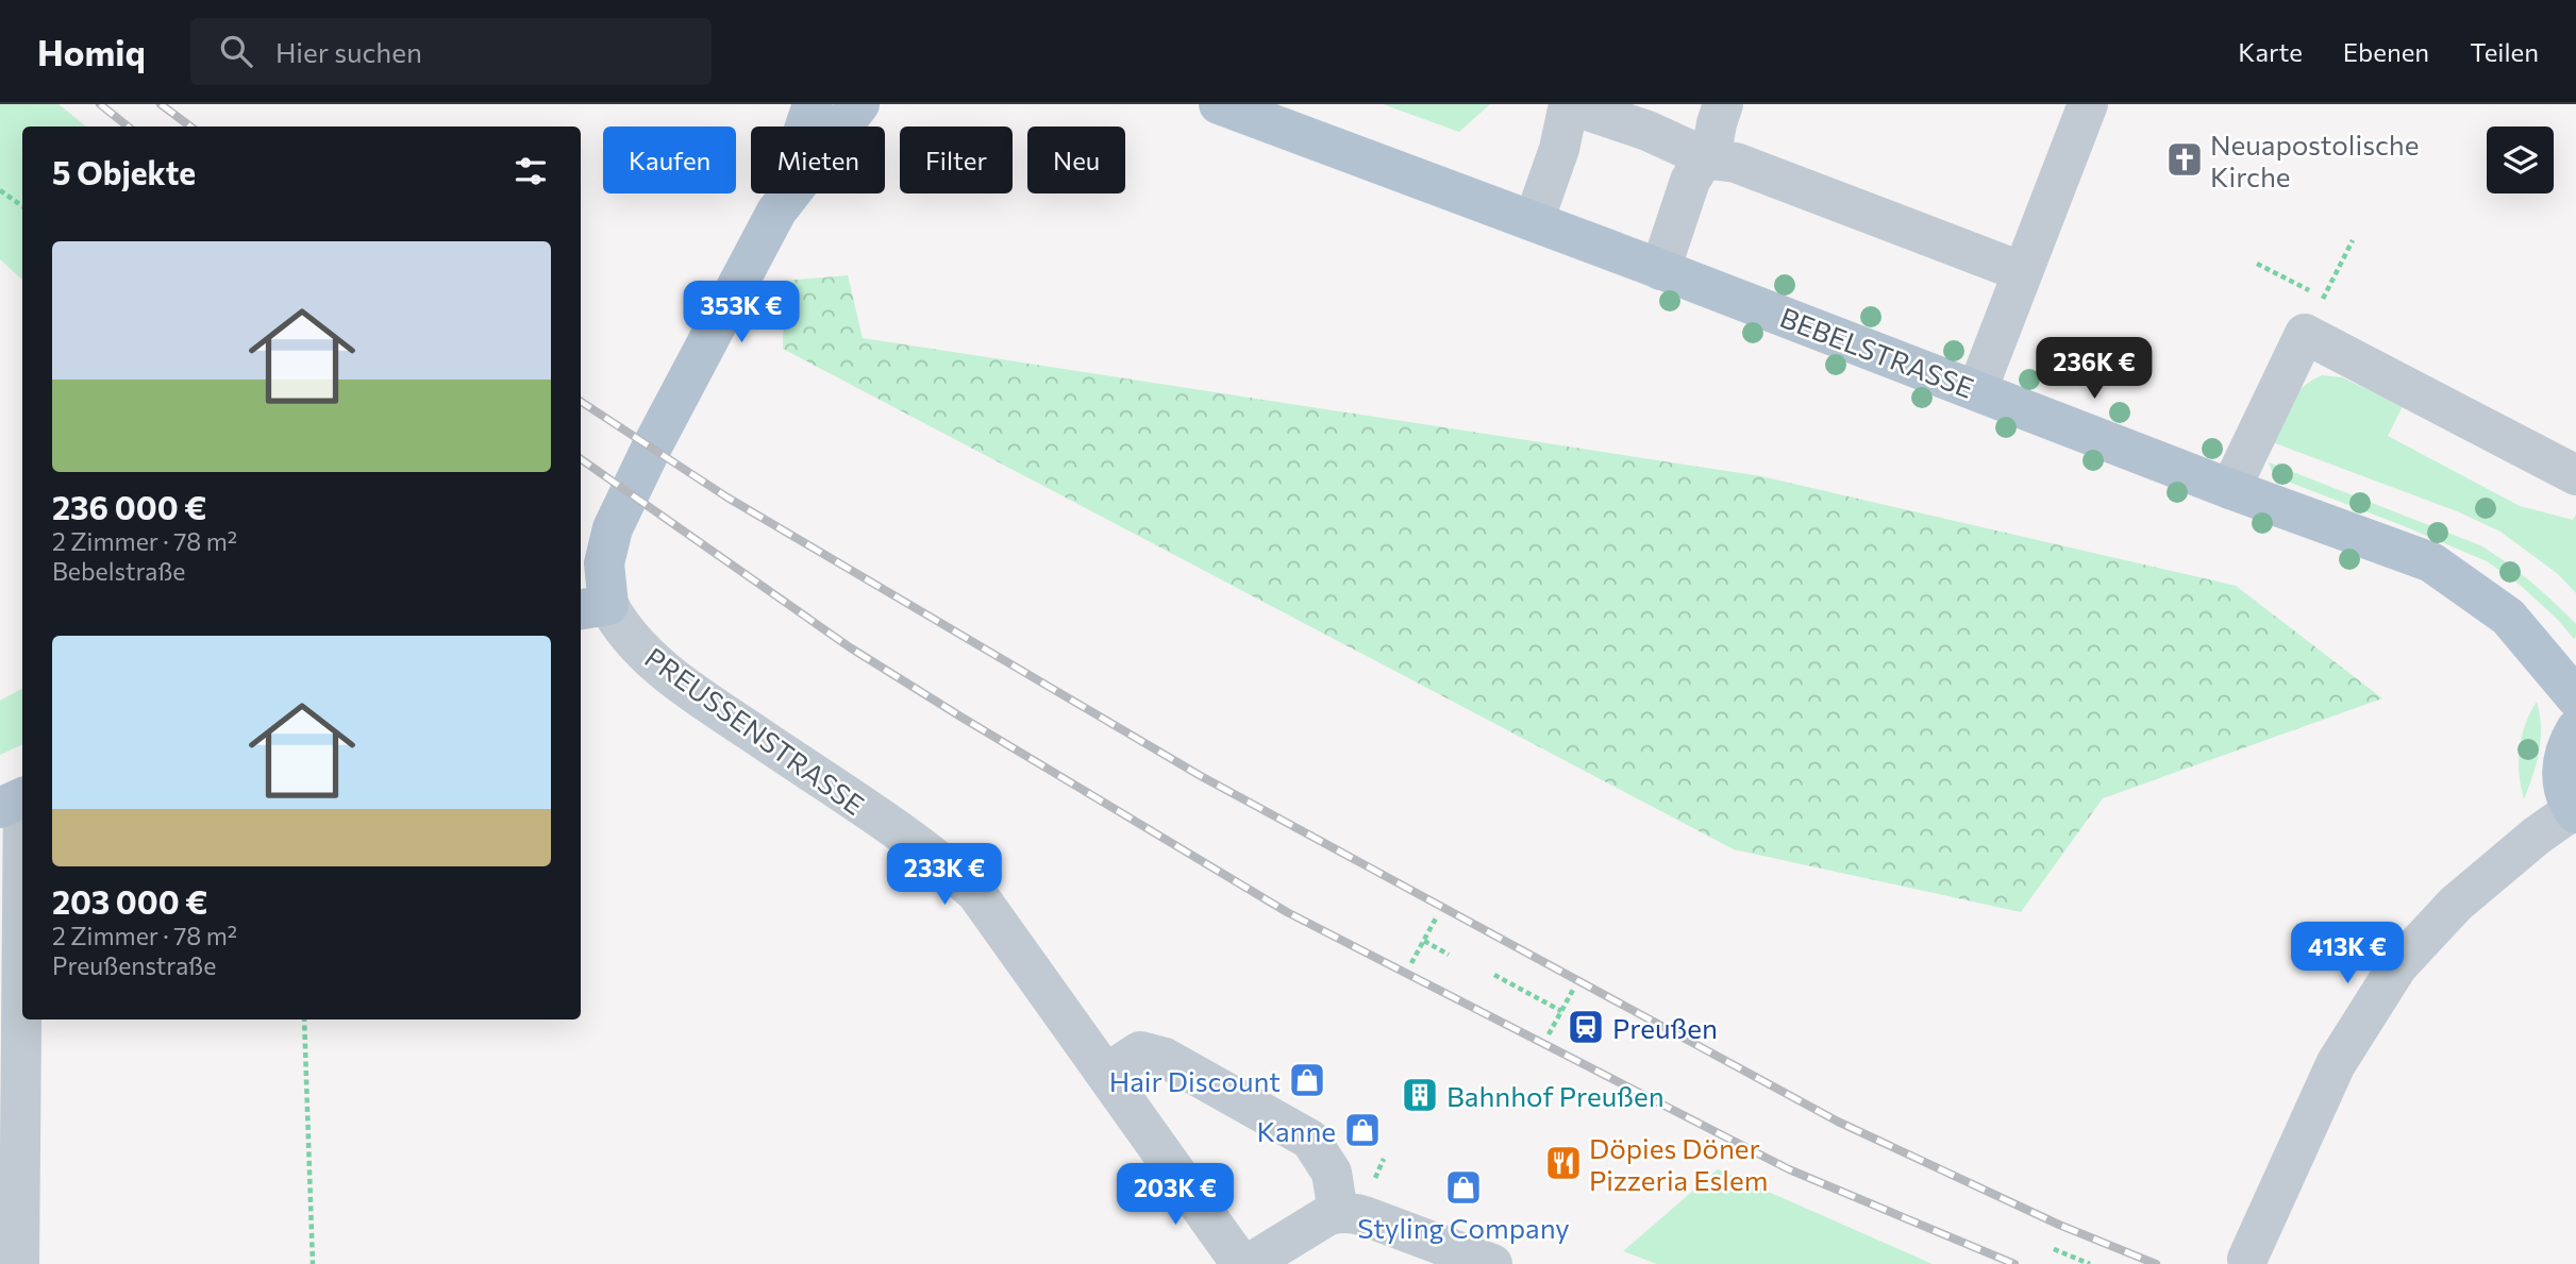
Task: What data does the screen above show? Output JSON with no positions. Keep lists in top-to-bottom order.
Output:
{
  "streets": {
    "main road": ["BEBELSTRASSE"],
    "street": ["PREUSSENSTRASSE"]
  },
  "places": {
    "church": ["Neuapostolische Kirche"],
    "station": ["Preußen"],
    "shop": ["Hair Discount", "Kanne", "Styling Company"],
    "building": ["Bahnhof Preußen"],
    "restaurant": ["Döpies Döner Pizzeria Eslem"]
  },
  "page": {
    "header": "Homiq",
    "search": "Hier suchen",
    "nav": ["Karte", "Ebenen", "Teilen"],
    "chip": [
      "Kaufen",
      "Mieten",
      "Filter",
      "Neu"
    ],
    "heading": "5 Objekte",
    "list": [
      {
        "name": "236 000 €",
        "note": "2 Zimmer · 78 m² · Bebelstraße"
      },
      {
        "name": "203 000 €",
        "note": "2 Zimmer · 78 m² · Preußenstraße"
      }
    ],
    "price": [
      "353K €",
      "236K €",
      "233K €",
      "413K €",
      "203K €"
    ]
  }
}
